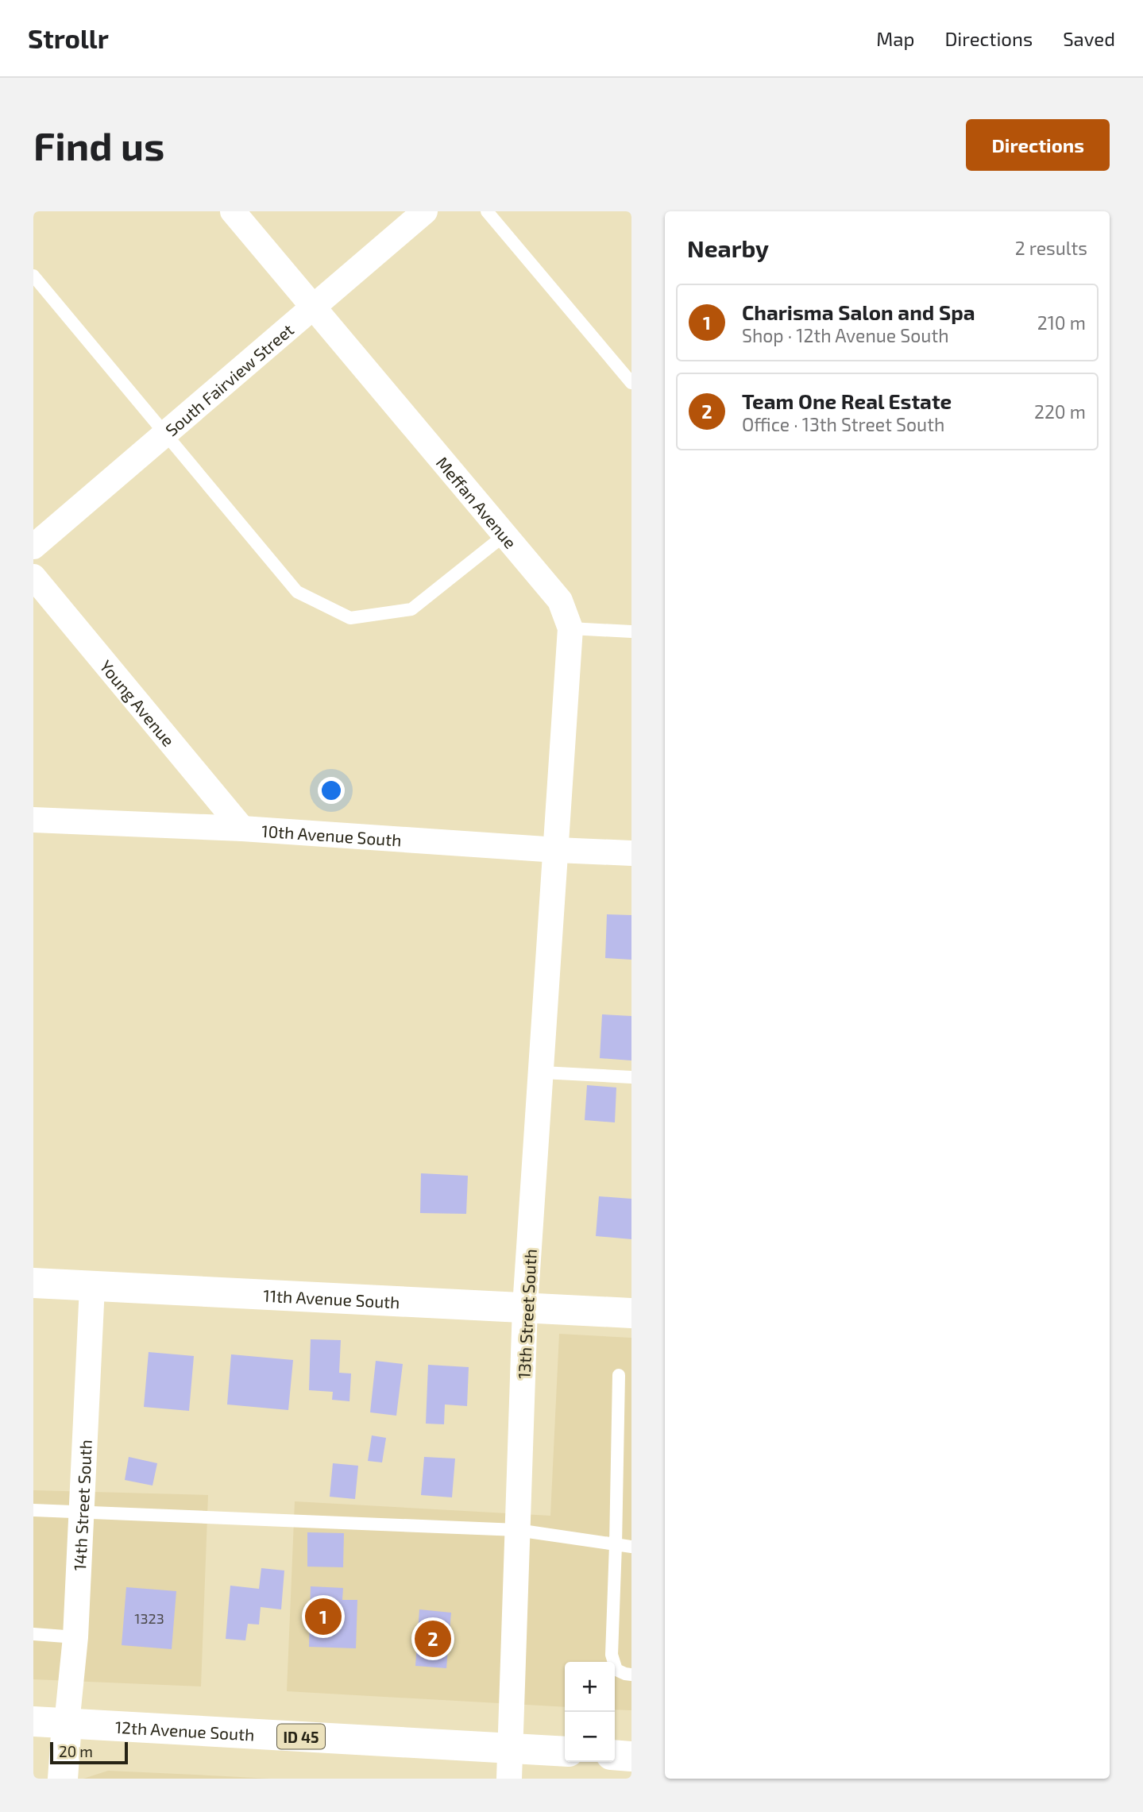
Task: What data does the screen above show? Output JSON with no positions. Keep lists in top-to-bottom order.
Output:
{
  "streets": {
    "street": [
      "South Fairview Street",
      "Meffan Avenue",
      "Young Avenue",
      "10th Avenue South",
      "11th Avenue South",
      "13th Street South",
      "14th Street South",
      "12th Avenue South",
      "ID 45"
    ]
  },
  "crossings": [
    ["South Fairview Street", "Meffan Avenue"],
    ["Meffan Avenue", "10th Avenue South"],
    ["Meffan Avenue", "13th Street South"],
    ["Young Avenue", "10th Avenue South"],
    ["10th Avenue South", "13th Street South"],
    ["11th Avenue South", "13th Street South"],
    ["11th Avenue South", "14th Street South"],
    ["13th Street South", "12th Avenue South"],
    ["14th Street South", "12th Avenue South"]
  ],
  "house_numbers": ["1323"],
  "scale_bar": "20 m",
  "page": {
    "header": "Strollr",
    "nav": ["Map", "Directions", "Saved"],
    "buttons": "Directions",
    "title": "Find us",
    "heading": ["Nearby", "2 results"],
    "list": [
      {
        "mark": "1",
        "name": "Charisma Salon and Spa",
        "note": "Shop · 12th Avenue South",
        "value": "210 m"
      },
      {
        "mark": "2",
        "name": "Team One Real Estate",
        "note": "Office · 13th Street South",
        "value": "220 m"
      }
    ],
    "pins": ["1", "2"],
    "map_buttons": ["+", "−"],
    "scale": "20 m"
  }
}
